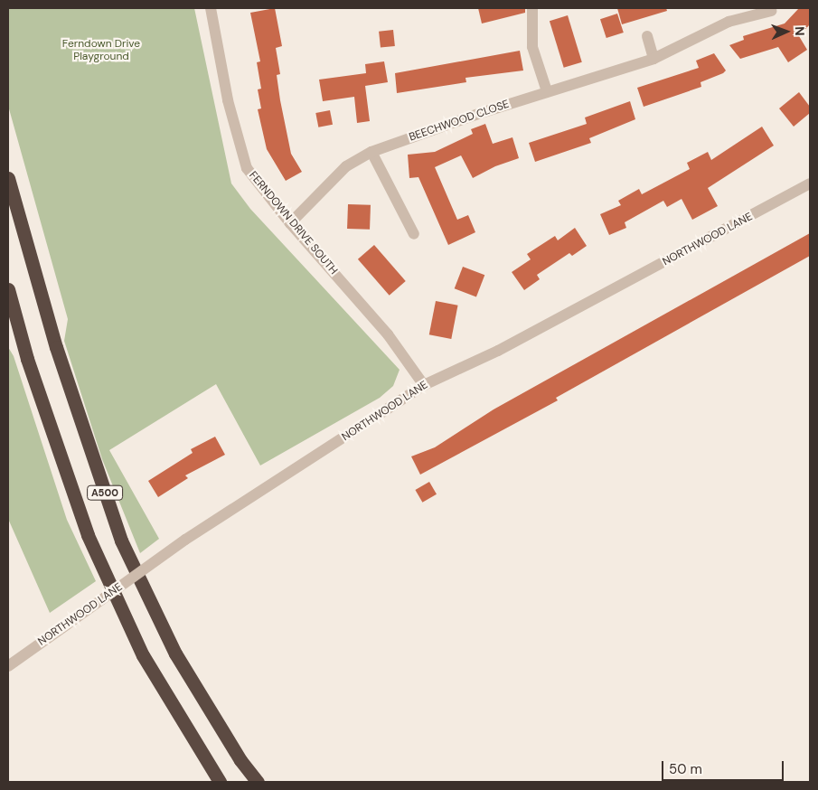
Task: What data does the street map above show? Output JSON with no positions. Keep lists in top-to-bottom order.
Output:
{
  "streets": {
    "highway": ["A500"],
    "street": ["BEECHWOOD CLOSE", "FERNDOWN DRIVE SOUTH", "NORTHWOOD LANE"]
  },
  "crossings": [
    ["BEECHWOOD CLOSE", "FERNDOWN DRIVE SOUTH"],
    ["FERNDOWN DRIVE SOUTH", "NORTHWOOD LANE"]
  ],
  "parks": ["Ferndown Drive Playground"],
  "scale_bar": "50 m",
  "north": "right"
}
